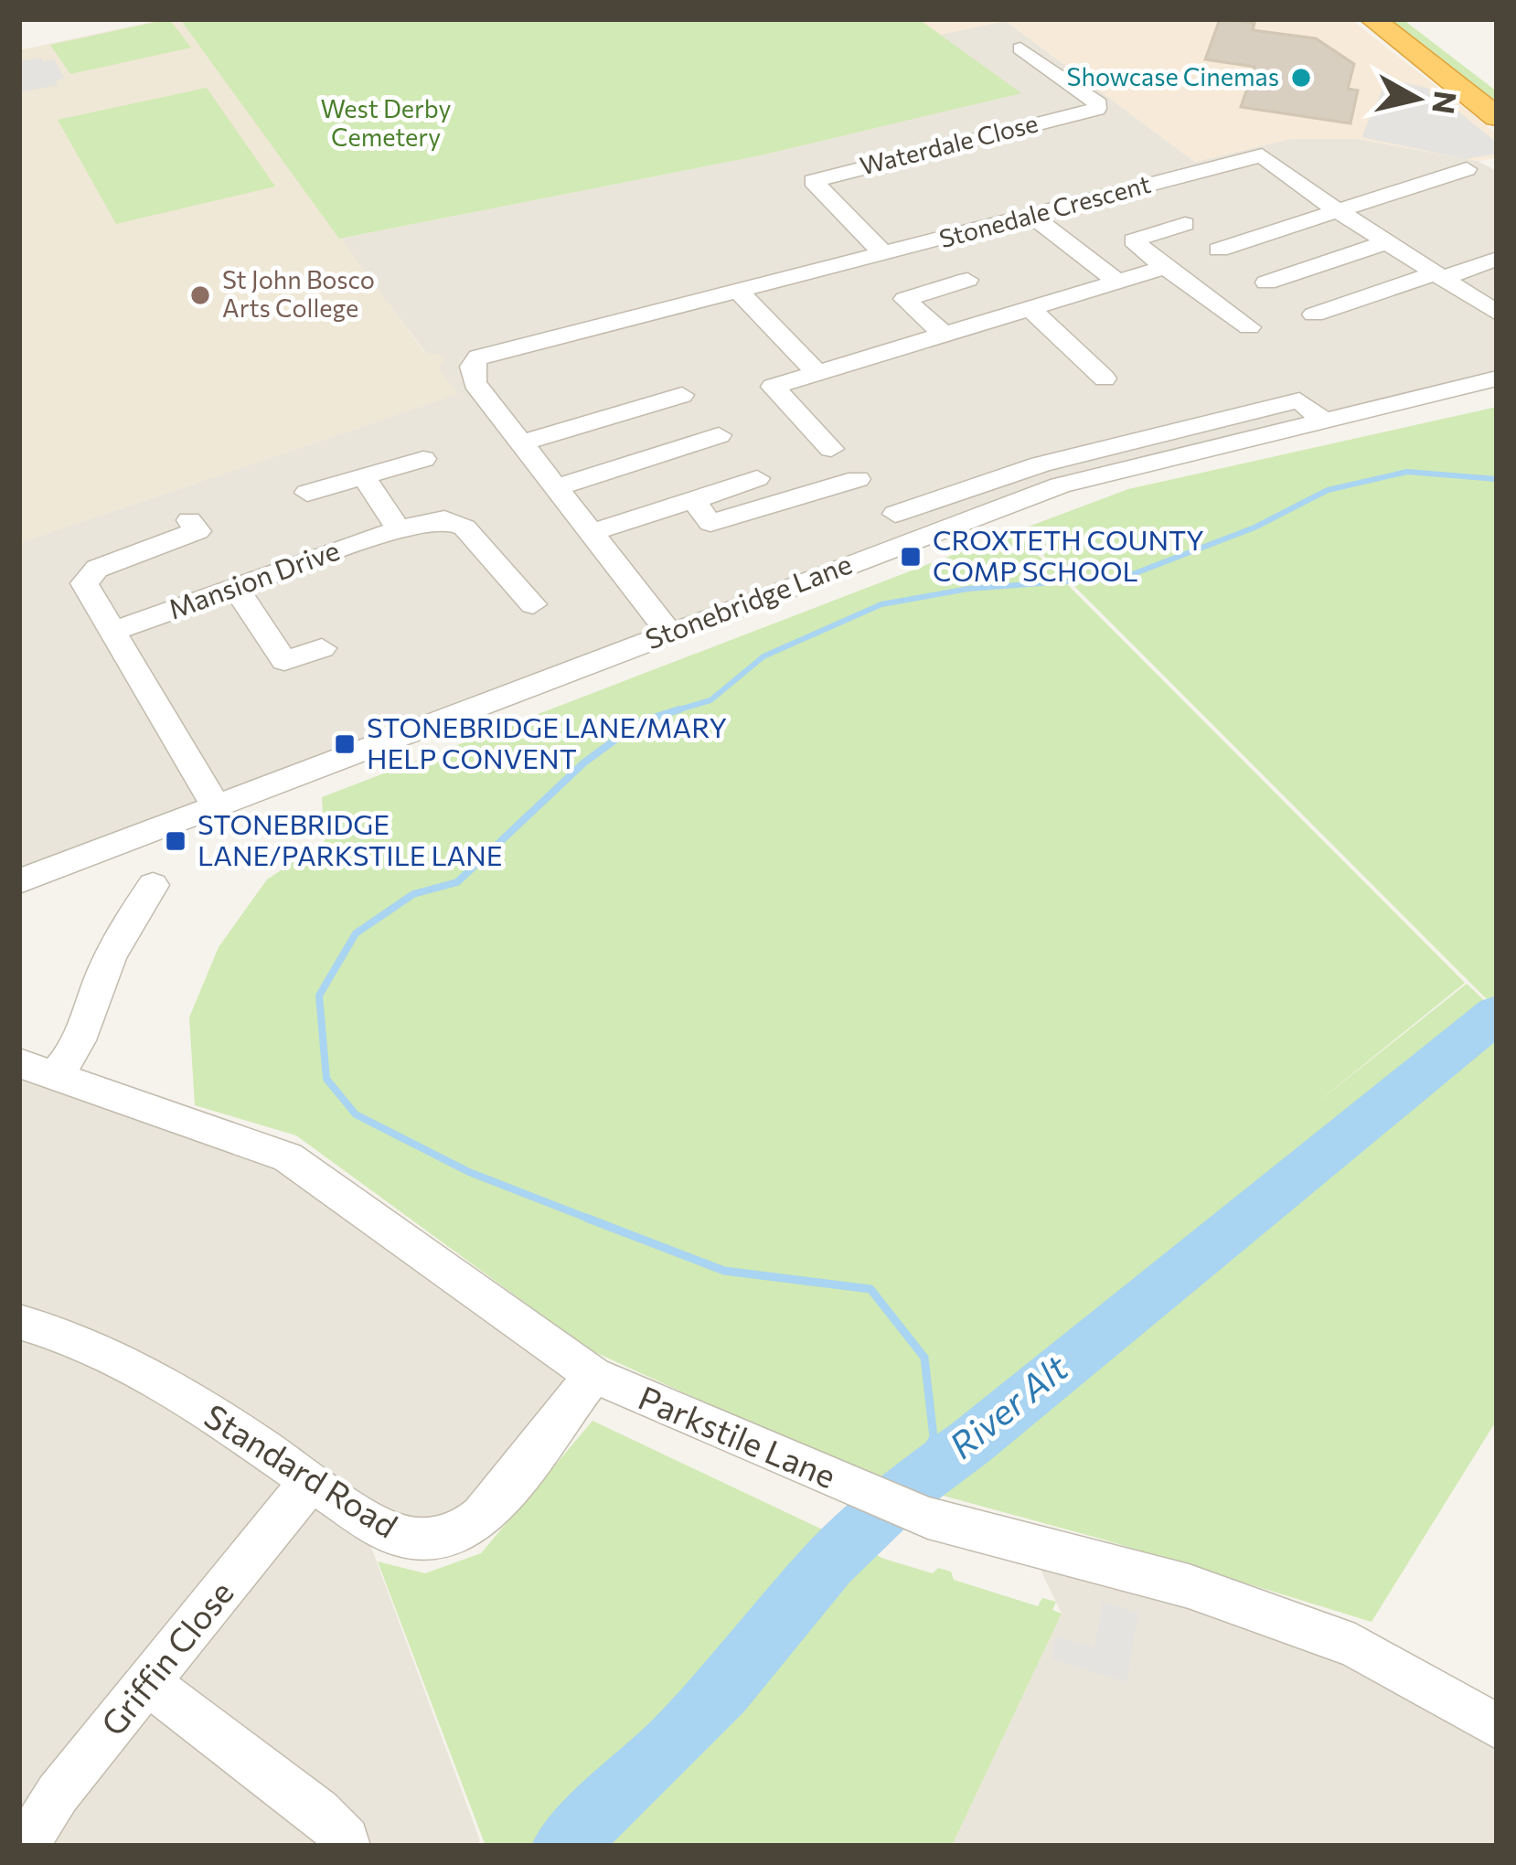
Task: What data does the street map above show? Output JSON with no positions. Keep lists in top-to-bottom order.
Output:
{
  "streets": {
    "street": [
      "Waterdale Close",
      "Stonedale Crescent",
      "Mansion Drive",
      "Stonebridge Lane",
      "Parkstile Lane",
      "Standard Road",
      "Griffin Close"
    ]
  },
  "crossings": [
    ["Waterdale Close", "Stonedale Crescent"],
    ["Stonedale Crescent", "Stonebridge Lane"],
    ["Parkstile Lane", "Standard Road"],
    ["Standard Road", "Griffin Close"]
  ],
  "water": ["River Alt"],
  "parks": ["West Derby Cemetery"],
  "places": {
    "other": ["Showcase Cinemas", "St John Bosco Arts College"],
    "transit": ["CROXTETH COUNTY COMP SCHOOL", "STONEBRIDGE LANE/MARY HELP CONVENT", "STONEBRIDGE LANE/PARKSTILE LANE"]
  },
  "north": "right"
}
